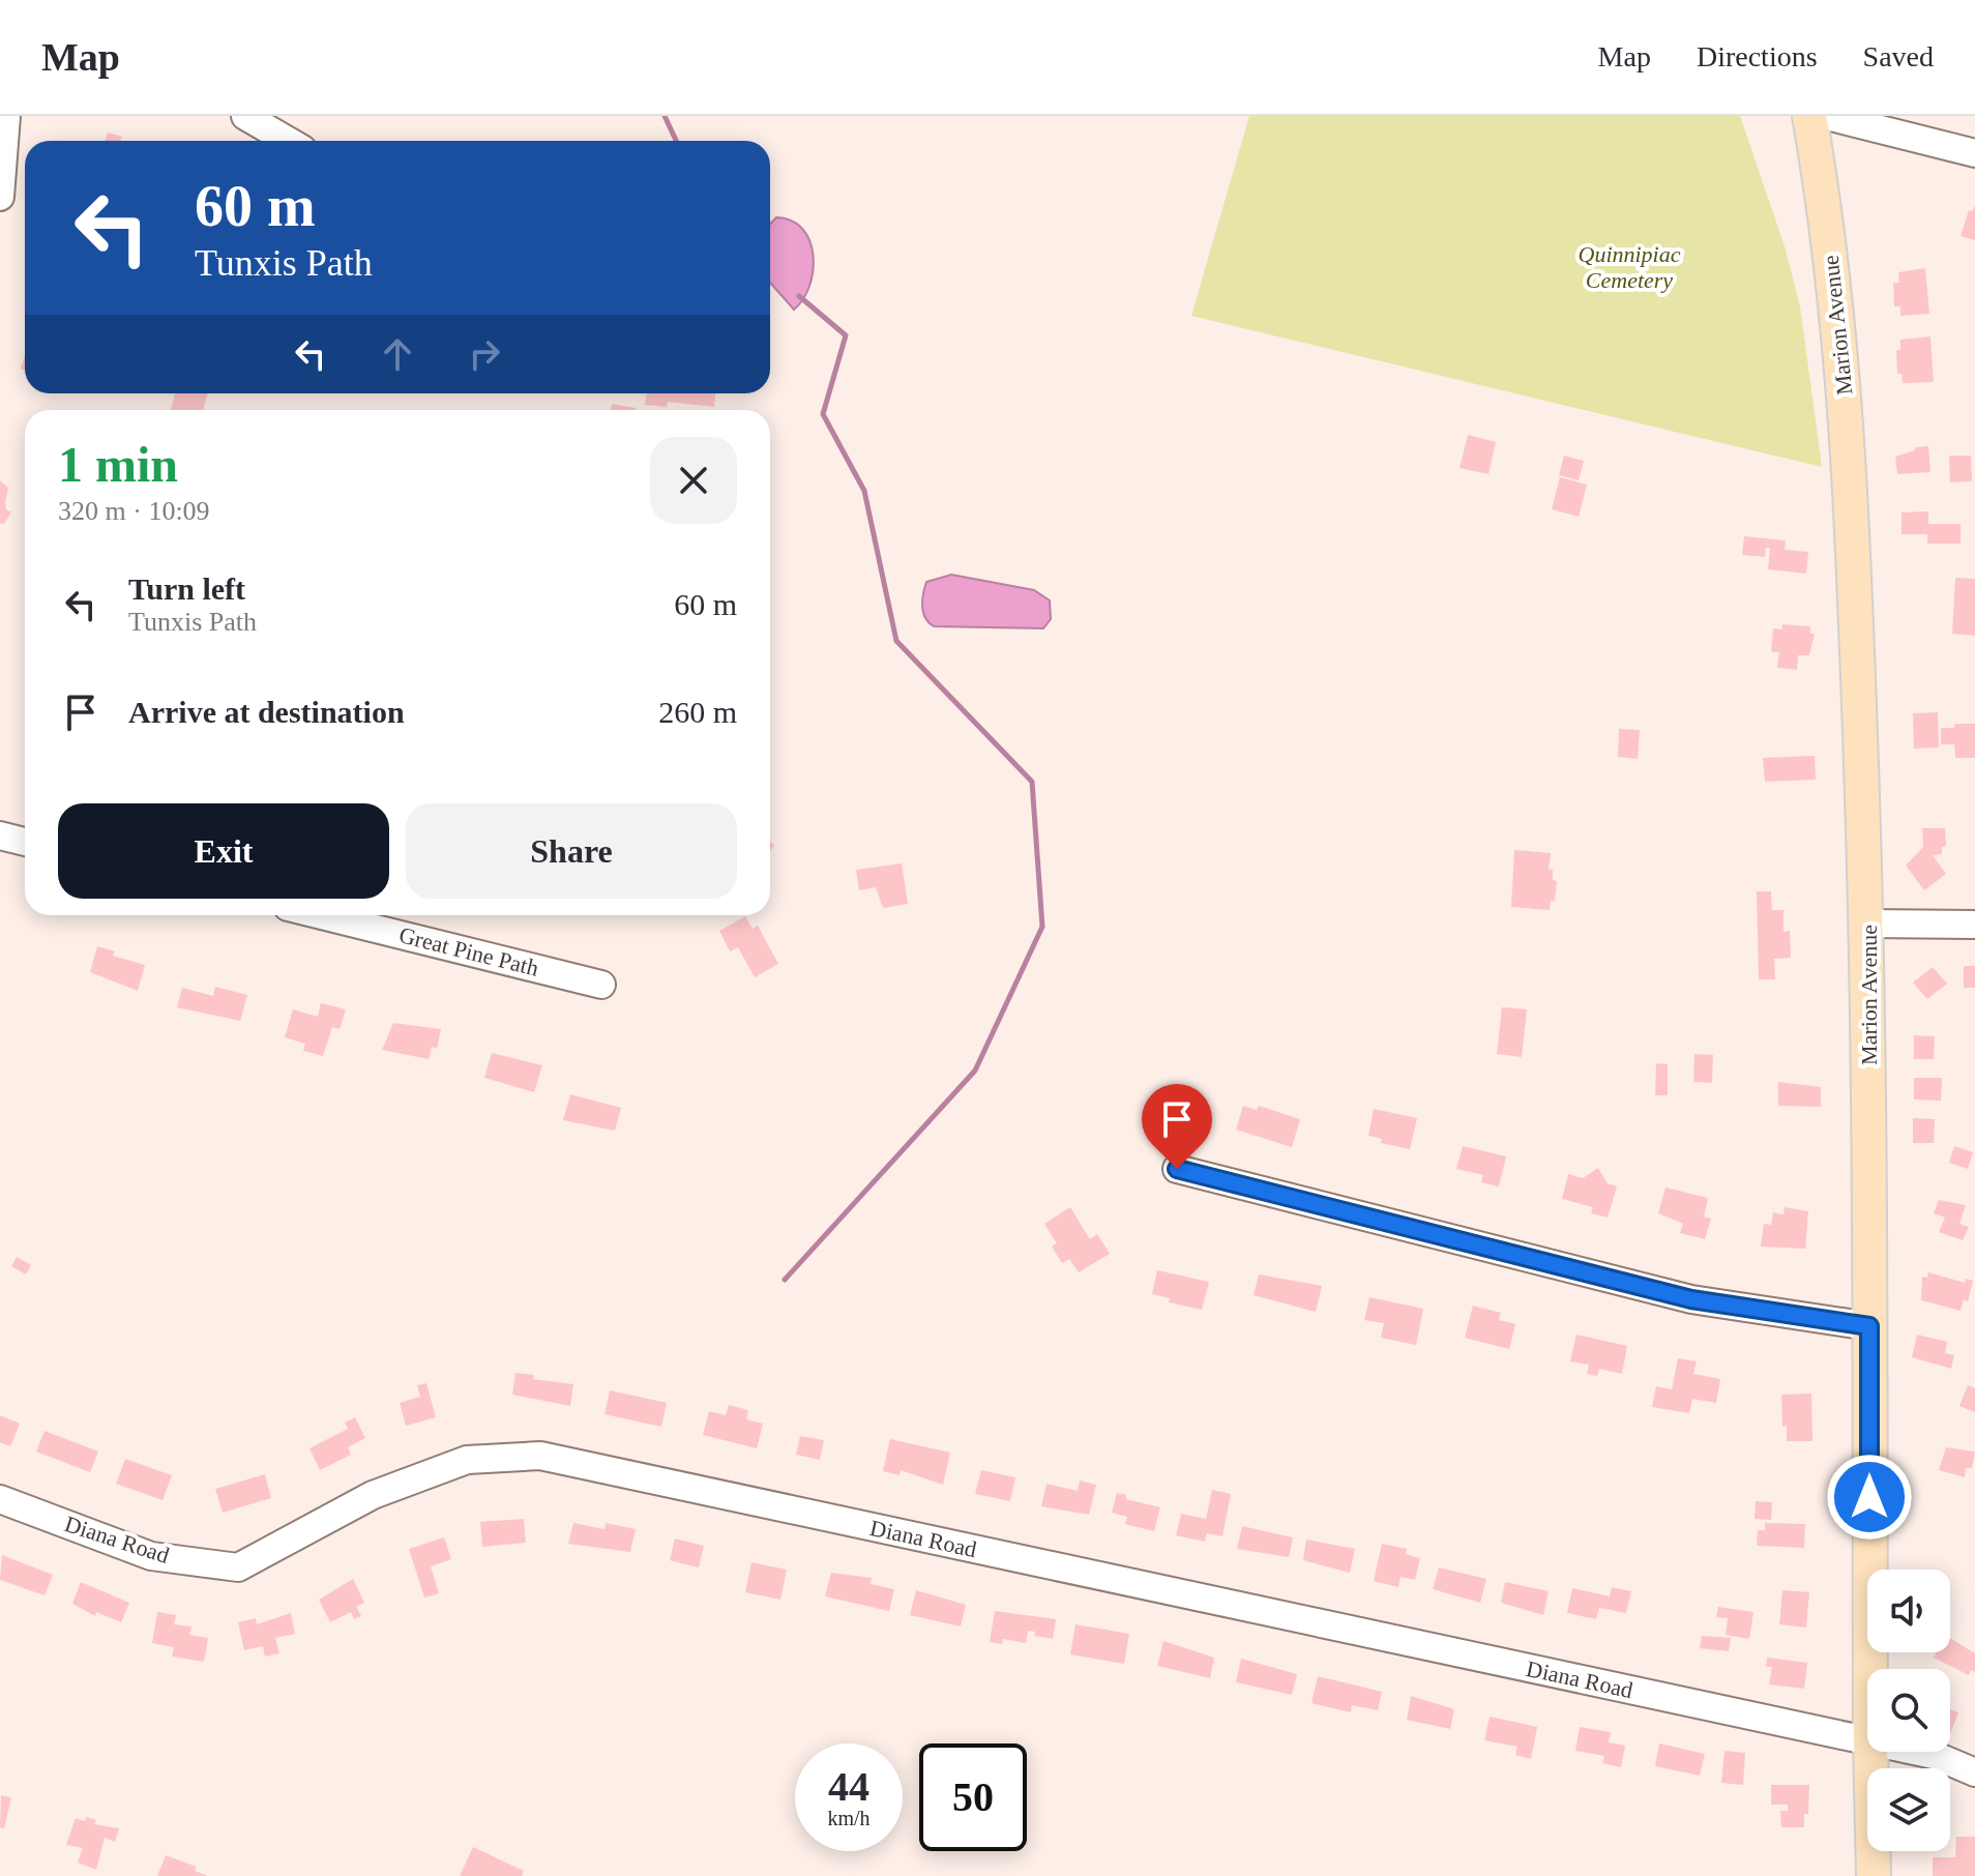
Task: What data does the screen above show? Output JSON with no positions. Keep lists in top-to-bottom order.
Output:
{
  "streets": {
    "main road": ["Marion Avenue"],
    "street": ["Great Pine Path", "Diana Road"]
  },
  "parks": ["Quinnipiac Cemetery"],
  "page": {
    "header": "Map",
    "nav": ["Map", "Directions", "Saved"],
    "turn": ["60 m", "Tunxis Path"],
    "heading": ["1 min", "320 m · 10:09"],
    "list": [
      {
        "name": "Turn left",
        "note": "Tunxis Path",
        "value": "60 m"
      },
      {
        "name": "Arrive at destination",
        "value": "260 m"
      }
    ],
    "buttons": ["Exit", "Share"],
    "speed": "44 km/h",
    "limit": "50"
  }
}
